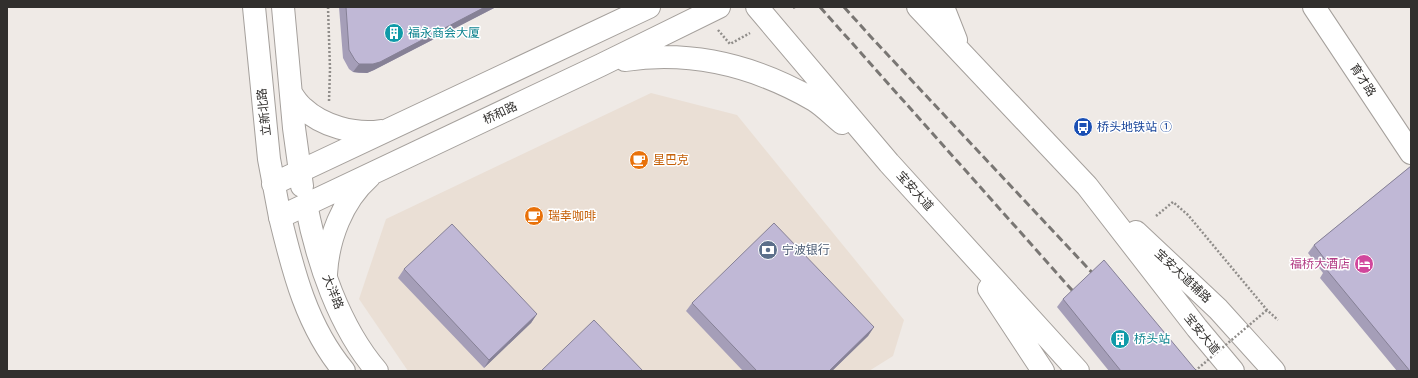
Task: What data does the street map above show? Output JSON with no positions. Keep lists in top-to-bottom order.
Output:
{
  "streets": {
    "main road": [
      "育才路",
      "立新北路",
      "桥和路",
      "宝安大道",
      "宝安大道辅路",
      "大洋路"
    ]
  },
  "crossings": [
    ["立新北路", "桥和路"],
    ["桥和路", "大洋路"],
    ["宝安大道", "宝安大道辅路"]
  ],
  "places": {
    "building": ["福永商会大厦", "桥头站"],
    "bus stop": ["桥头地铁站 ①"],
    "cafe": ["星巴克", "瑞幸咖啡"],
    "bank": ["宁波银行"],
    "hotel": ["福桥大酒店"]
  }
}
